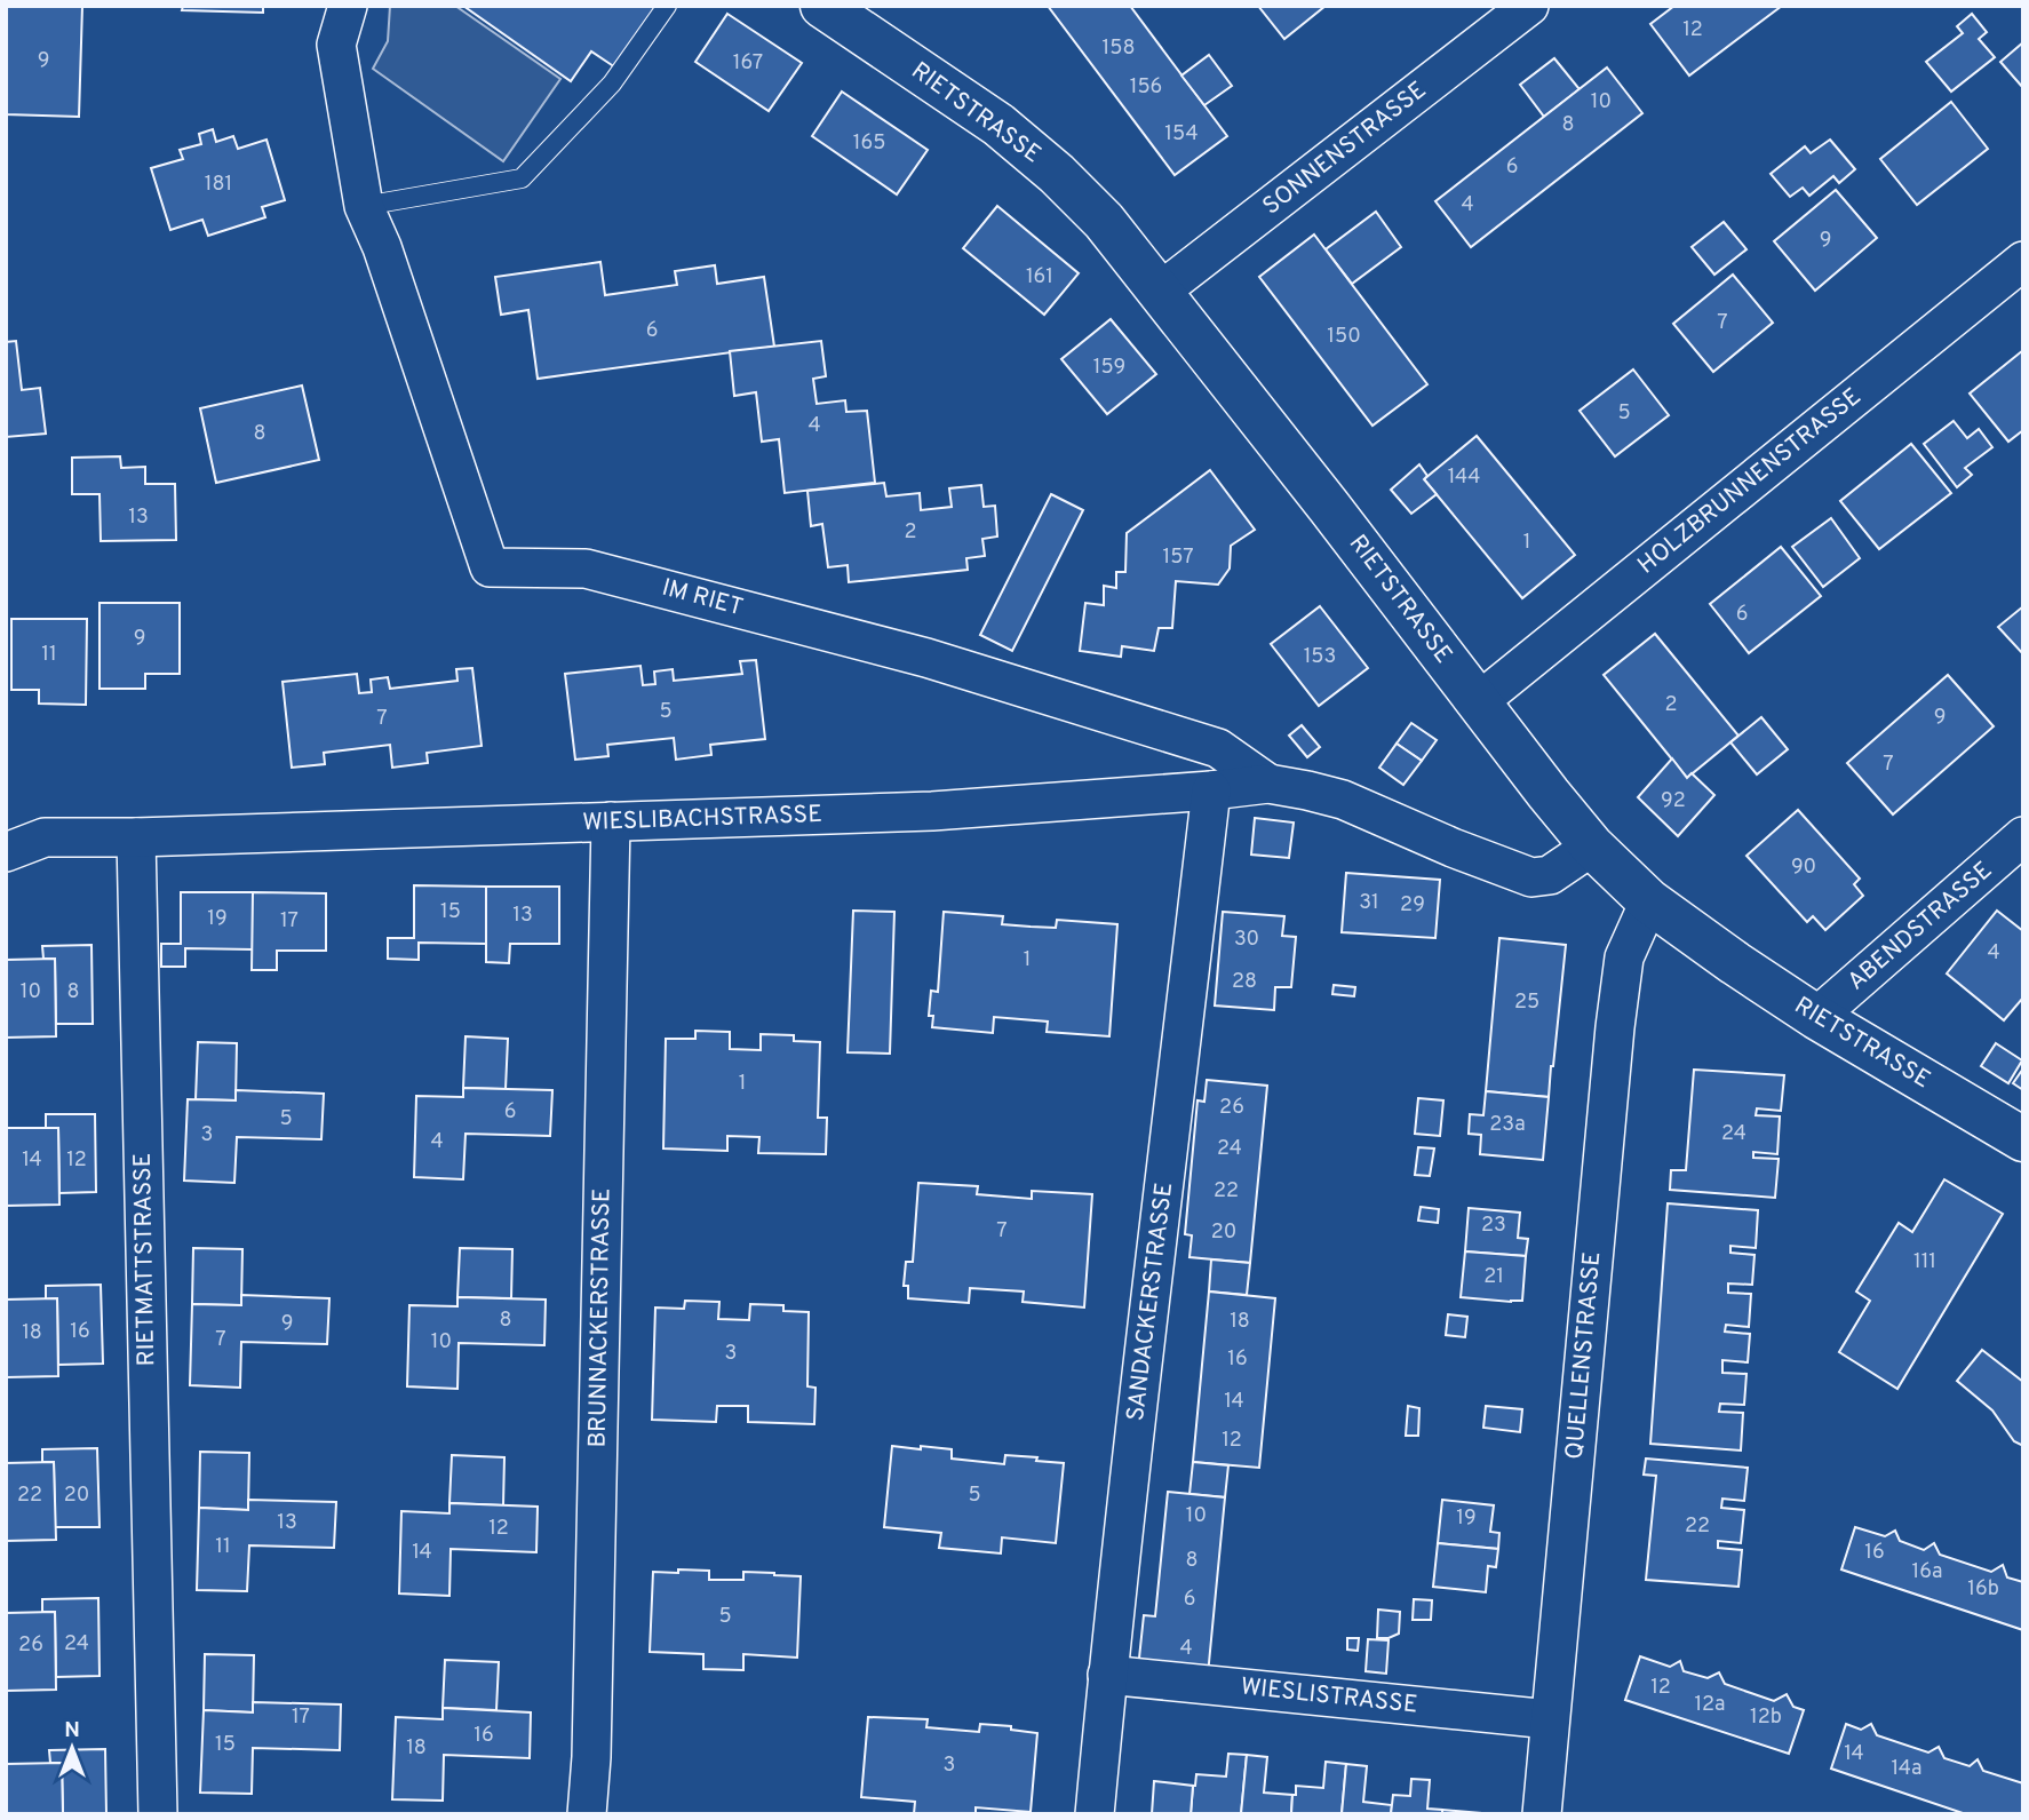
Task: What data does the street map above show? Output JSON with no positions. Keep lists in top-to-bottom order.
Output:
{
  "streets": {
    "street": [
      "RIETSTRASSE",
      "SONNENSTRASSE",
      "HOLZBRUNNENSTRASSE",
      "IM RIET",
      "WIESLIBACHSTRASSE",
      "ABENDSTRASSE",
      "RIETMATTSTRASSE",
      "SANDACKERSTRASSE",
      "BRUNNACKERSTRASSE",
      "QUELLENSTRASSE",
      "WIESLISTRASSE"
    ]
  },
  "crossings": [
    ["RIETSTRASSE", "SONNENSTRASSE"],
    ["RIETSTRASSE", "HOLZBRUNNENSTRASSE"],
    ["RIETSTRASSE", "ABENDSTRASSE"],
    ["RIETSTRASSE", "QUELLENSTRASSE"],
    ["IM RIET", "WIESLIBACHSTRASSE"],
    ["WIESLIBACHSTRASSE", "RIETMATTSTRASSE"],
    ["WIESLIBACHSTRASSE", "SANDACKERSTRASSE"],
    ["WIESLIBACHSTRASSE", "BRUNNACKERSTRASSE"],
    ["SANDACKERSTRASSE", "WIESLISTRASSE"],
    ["QUELLENSTRASSE", "WIESLISTRASSE"]
  ],
  "house_numbers": [
    "12",
    "158",
    "9",
    "167",
    "156",
    "10",
    "8",
    "154",
    "165",
    "6",
    "181",
    "4",
    "9",
    "161",
    "7",
    "6",
    "150",
    "159",
    "5",
    "4",
    "8",
    "144",
    "13",
    "2",
    "1",
    "157",
    "6",
    "9",
    "11",
    "153",
    "2",
    "5",
    "9",
    "7",
    "7",
    "92",
    "90",
    "31",
    "29",
    "15",
    "13",
    "19",
    "17",
    "30",
    "4",
    "1",
    "28",
    "10",
    "8",
    "25",
    "1",
    "26",
    "6",
    "5",
    "23a",
    "24",
    "3",
    "4",
    "24",
    "14",
    "12",
    "22",
    "23",
    "7",
    "20",
    "111",
    "21",
    "8",
    "18",
    "9",
    "16",
    "18",
    "7",
    "10",
    "3",
    "16",
    "14",
    "12",
    "22",
    "20",
    "5",
    "10",
    "19",
    "13",
    "22",
    "12",
    "11",
    "14",
    "16",
    "8",
    "16a",
    "16b",
    "6",
    "5",
    "24",
    "26",
    "4",
    "12",
    "12a",
    "17",
    "12b",
    "16",
    "15",
    "18",
    "14",
    "3",
    "14a"
  ],
  "north": "top"
}
